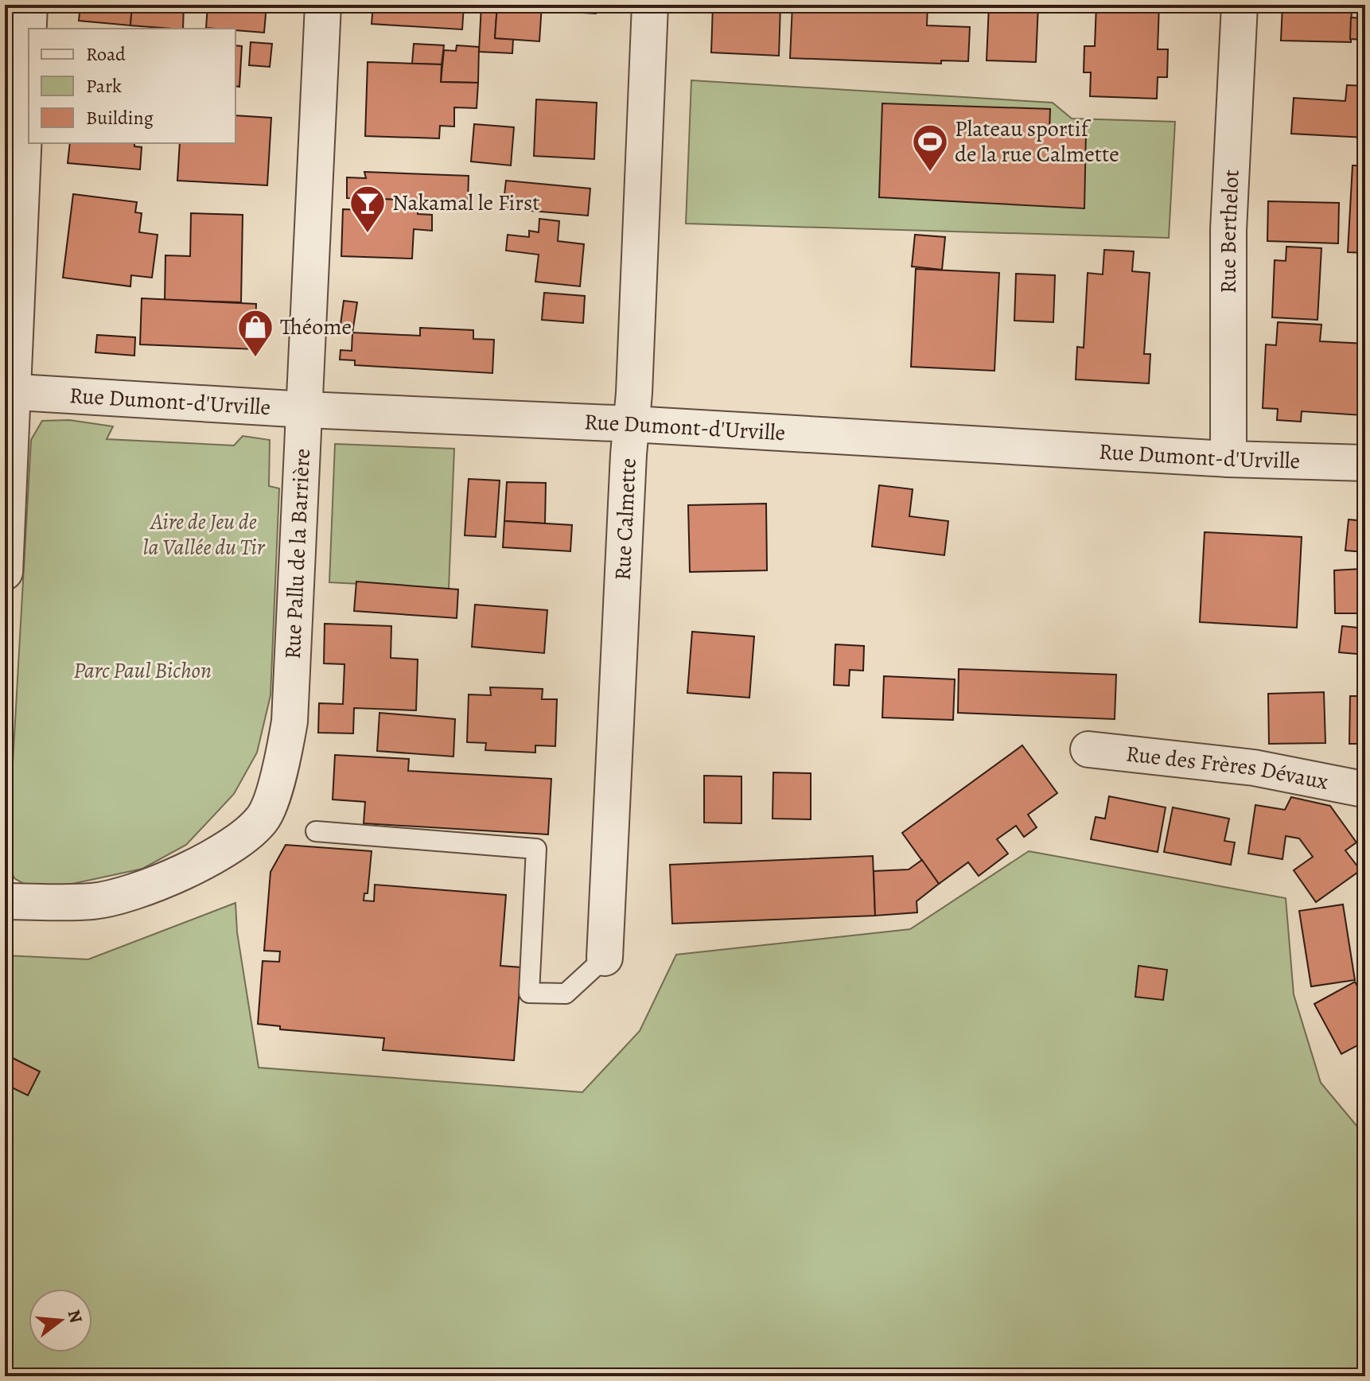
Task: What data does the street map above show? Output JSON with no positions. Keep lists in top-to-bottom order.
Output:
{
  "streets": {
    "street": [
      "Rue Berthelot",
      "Rue Dumont-d'Urville",
      "Rue Calmette",
      "Rue Pallu de la Barrière",
      "Rue des Frères Dévaux"
    ]
  },
  "crossings": [
    ["Rue Berthelot", "Rue Dumont-d'Urville"],
    ["Rue Dumont-d'Urville", "Rue Calmette"],
    ["Rue Dumont-d'Urville", "Rue Pallu de la Barrière"]
  ],
  "parks": ["Aire de Jeu de la Vallée du Tir", "Parc Paul Bichon"],
  "places": {
    "sports": ["Plateau sportif de la rue Calmette"],
    "bar": ["Nakamal le First"],
    "shop": ["Théome"]
  },
  "legend": ["Road", "Park", "Building"],
  "north": "right"
}
